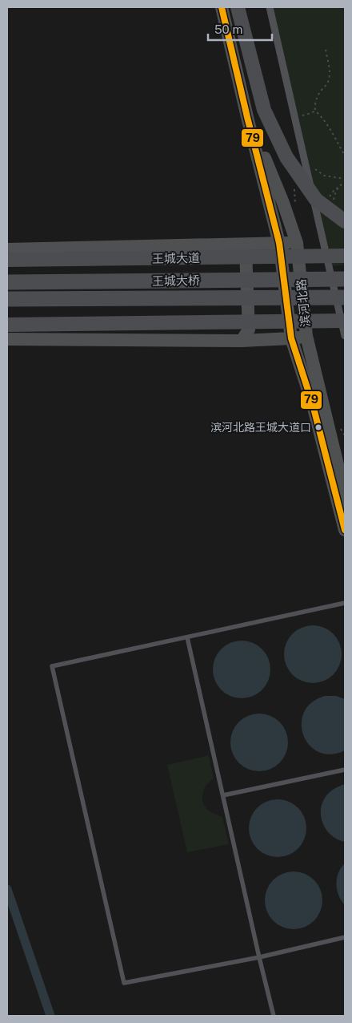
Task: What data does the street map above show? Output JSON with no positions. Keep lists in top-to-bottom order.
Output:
{
  "streets": {
    "highway": ["王城大桥"],
    "main road": ["王城大道", "滨河北路"]
  },
  "places": ["滨河北路王城大道口"],
  "lines": ["transit line 79"],
  "scale_bar": "50 m"
}
